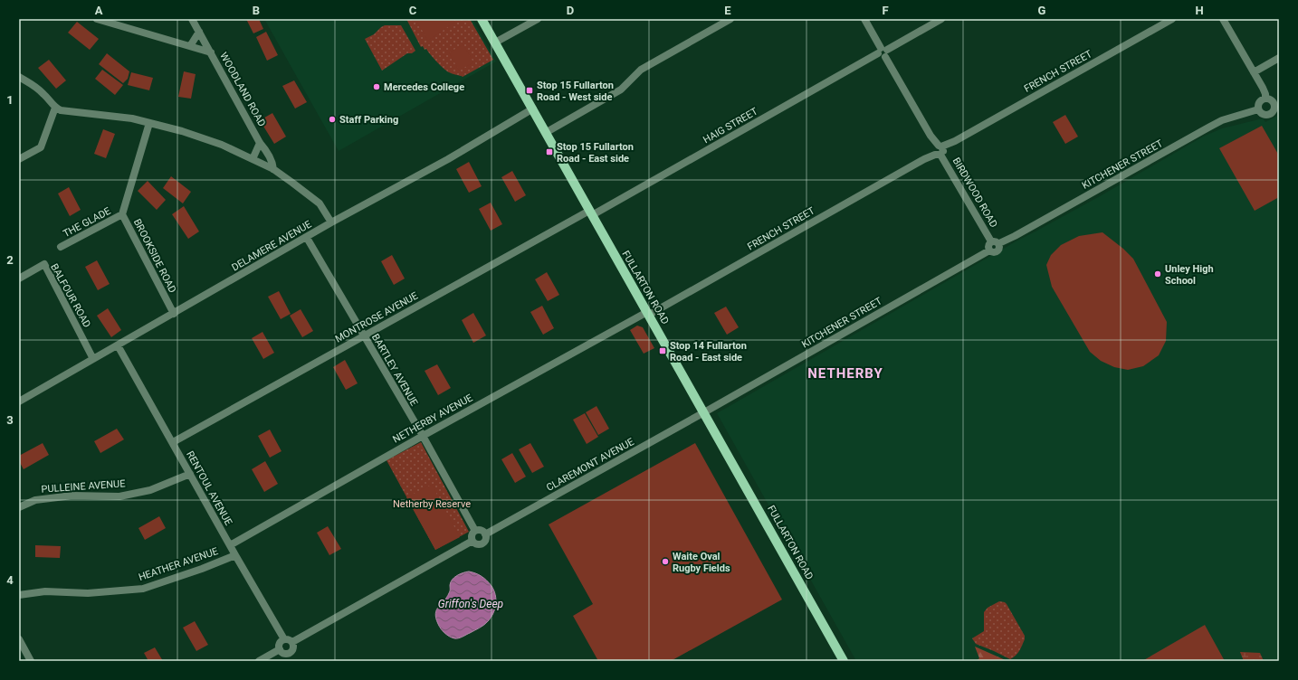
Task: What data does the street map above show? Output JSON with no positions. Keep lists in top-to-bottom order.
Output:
{
  "streets": {
    "main road": ["FULLARTON ROAD"],
    "street": [
      "FRENCH STREET",
      "WOODLAND ROAD",
      "HAIG STREET",
      "KITCHENER STREET",
      "BIRDWOOD ROAD",
      "THE GLADE",
      "DELAMERE AVENUE",
      "BROOKSIDE ROAD",
      "BALFOUR ROAD",
      "MONTROSE AVENUE",
      "BARTLEY AVENUE",
      "NETHERBY AVENUE",
      "CLAREMONT AVENUE",
      "PULLEINE AVENUE",
      "RENTOUL AVENUE",
      "HEATHER AVENUE"
    ]
  },
  "crossings": [
    ["FRENCH STREET", "BIRDWOOD ROAD"],
    ["FRENCH STREET", "FULLARTON ROAD"],
    ["FRENCH STREET", "NETHERBY AVENUE"],
    ["HAIG STREET", "BIRDWOOD ROAD"],
    ["HAIG STREET", "FULLARTON ROAD"],
    ["HAIG STREET", "MONTROSE AVENUE"],
    ["KITCHENER STREET", "BIRDWOOD ROAD"],
    ["KITCHENER STREET", "FULLARTON ROAD"],
    ["KITCHENER STREET", "CLAREMONT AVENUE"],
    ["THE GLADE", "BROOKSIDE ROAD"],
    ["DELAMERE AVENUE", "BROOKSIDE ROAD"],
    ["DELAMERE AVENUE", "FULLARTON ROAD"],
    ["DELAMERE AVENUE", "BALFOUR ROAD"],
    ["DELAMERE AVENUE", "BARTLEY AVENUE"],
    ["DELAMERE AVENUE", "RENTOUL AVENUE"],
    ["FULLARTON ROAD", "MONTROSE AVENUE"],
    ["FULLARTON ROAD", "NETHERBY AVENUE"],
    ["FULLARTON ROAD", "CLAREMONT AVENUE"],
    ["MONTROSE AVENUE", "BARTLEY AVENUE"],
    ["MONTROSE AVENUE", "RENTOUL AVENUE"],
    ["BARTLEY AVENUE", "NETHERBY AVENUE"],
    ["BARTLEY AVENUE", "CLAREMONT AVENUE"],
    ["NETHERBY AVENUE", "RENTOUL AVENUE"],
    ["PULLEINE AVENUE", "RENTOUL AVENUE"],
    ["RENTOUL AVENUE", "HEATHER AVENUE"]
  ],
  "districts": ["NETHERBY"],
  "water": ["Griffon's Deep"],
  "parks": ["Netherby Reserve"],
  "places": {
    "other": [
      "Mercedes College",
      "Staff Parking",
      "Unley High School",
      "Waite Oval Rugby Fields"
    ],
    "transit": ["Stop 15 Fullarton Road - West side", "Stop 15 Fullarton Road - East side", "Stop 14 Fullarton Road - East side"]
  },
  "grid": {
    "columns": [
      "A",
      "B",
      "C",
      "D",
      "E",
      "F",
      "G",
      "H"
    ],
    "rows": [
      "1",
      "2",
      "3",
      "4"
    ]
  }
}
